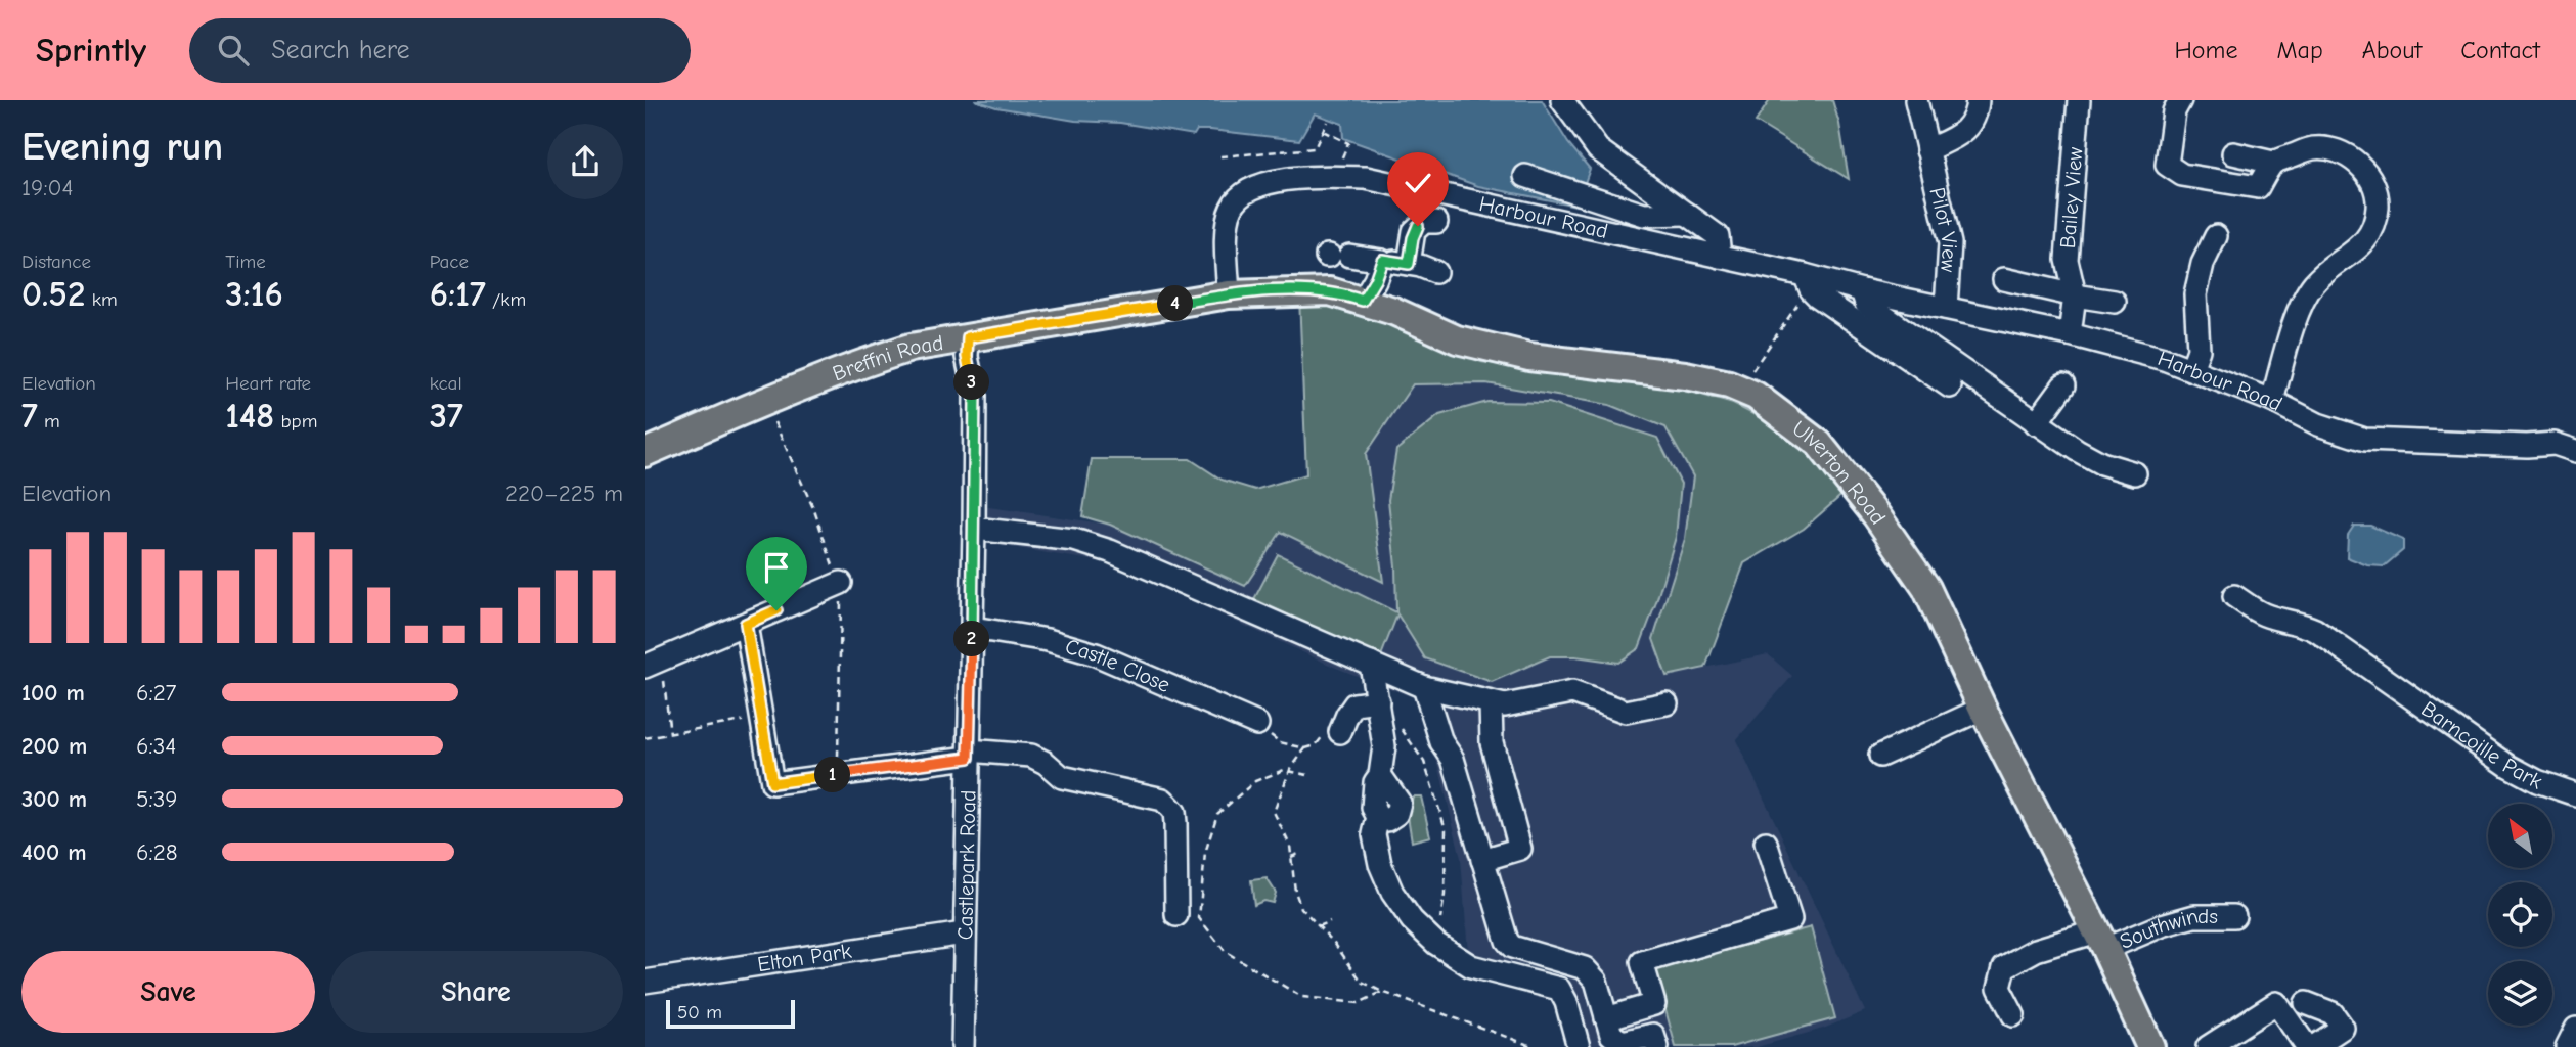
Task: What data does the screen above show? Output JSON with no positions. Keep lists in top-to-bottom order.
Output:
{
  "streets": {
    "main road": ["Breffni Road", "Ulverton Road"],
    "street": [
      "Bailey View",
      "Harbour Road",
      "Pilot View",
      "Castle Close",
      "Barncoille Park",
      "Castlepark Road",
      "Southwinds",
      "Elton Park"
    ]
  },
  "crossings": [
    ["Bailey View", "Harbour Road"],
    ["Harbour Road", "Pilot View"],
    ["Harbour Road", "Breffni Road"],
    ["Harbour Road", "Ulverton Road"],
    ["Breffni Road", "Ulverton Road"],
    ["Breffni Road", "Castlepark Road"],
    ["Ulverton Road", "Southwinds"],
    ["Castle Close", "Castlepark Road"],
    ["Castlepark Road", "Elton Park"]
  ],
  "scale_bar": "50 m",
  "north": "top left",
  "page": {
    "header": "Sprintly",
    "search": "Search here",
    "nav": [
      "Home",
      "Map",
      "About",
      "Contact"
    ],
    "heading": ["Evening run", "19:04"],
    "stats": [
      ["Distance", "0.52 km"],
      ["Time", "3:16"],
      ["Pace", "6:17 /km"],
      ["Elevation", "7 m"],
      ["Heart rate", "148 bpm"],
      ["kcal", "37"]
    ],
    "pins": [
      "4",
      "3",
      "2",
      "1"
    ],
    "chart": ["Elevation", "220–225 m"],
    "list": [
      {
        "name": "100 m",
        "note": "6:27"
      },
      {
        "name": "200 m",
        "note": "6:34"
      },
      {
        "name": "300 m",
        "note": "5:39"
      },
      {
        "name": "400 m",
        "note": "6:28"
      }
    ],
    "buttons": ["Save", "Share"],
    "scale": "50 m"
  }
}
